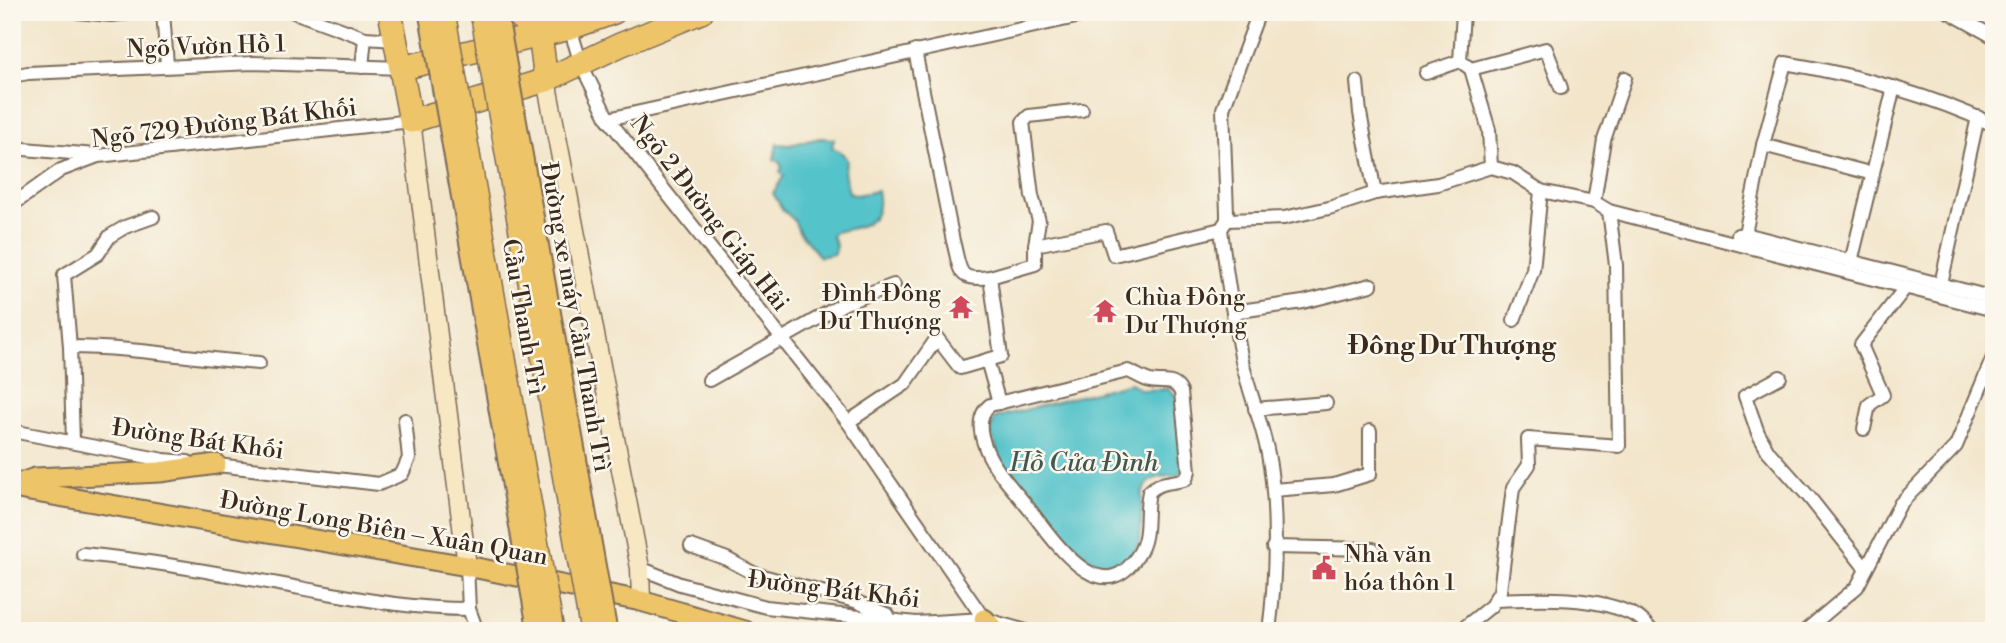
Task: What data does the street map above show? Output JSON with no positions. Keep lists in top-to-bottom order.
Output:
{
  "streets": {
    "highway": ["Cầu Thanh Trì"],
    "main road": ["Đường xe máy Cầu Thanh Trì", "Đường Long Biên – Xuân Quan"],
    "street": [
      "Ngõ Vườn Hồ 1",
      "Ngõ 729 Đường Bát Khối",
      "Ngõ 2 Đường Giáp Hải",
      "Đường Bát Khối"
    ]
  },
  "crossings": [
    ["Ngõ 2 Đường Giáp Hải", "Đường Bát Khối"]
  ],
  "districts": ["Đông Dư Thượng"],
  "water": ["Hồ Cửa Đình"],
  "places": {
    "temple": ["Đình Đông Dư Thượng", "Chùa Đông Dư Thượng"],
    "public building": ["Nhà văn hóa thôn 1"]
  }
}
